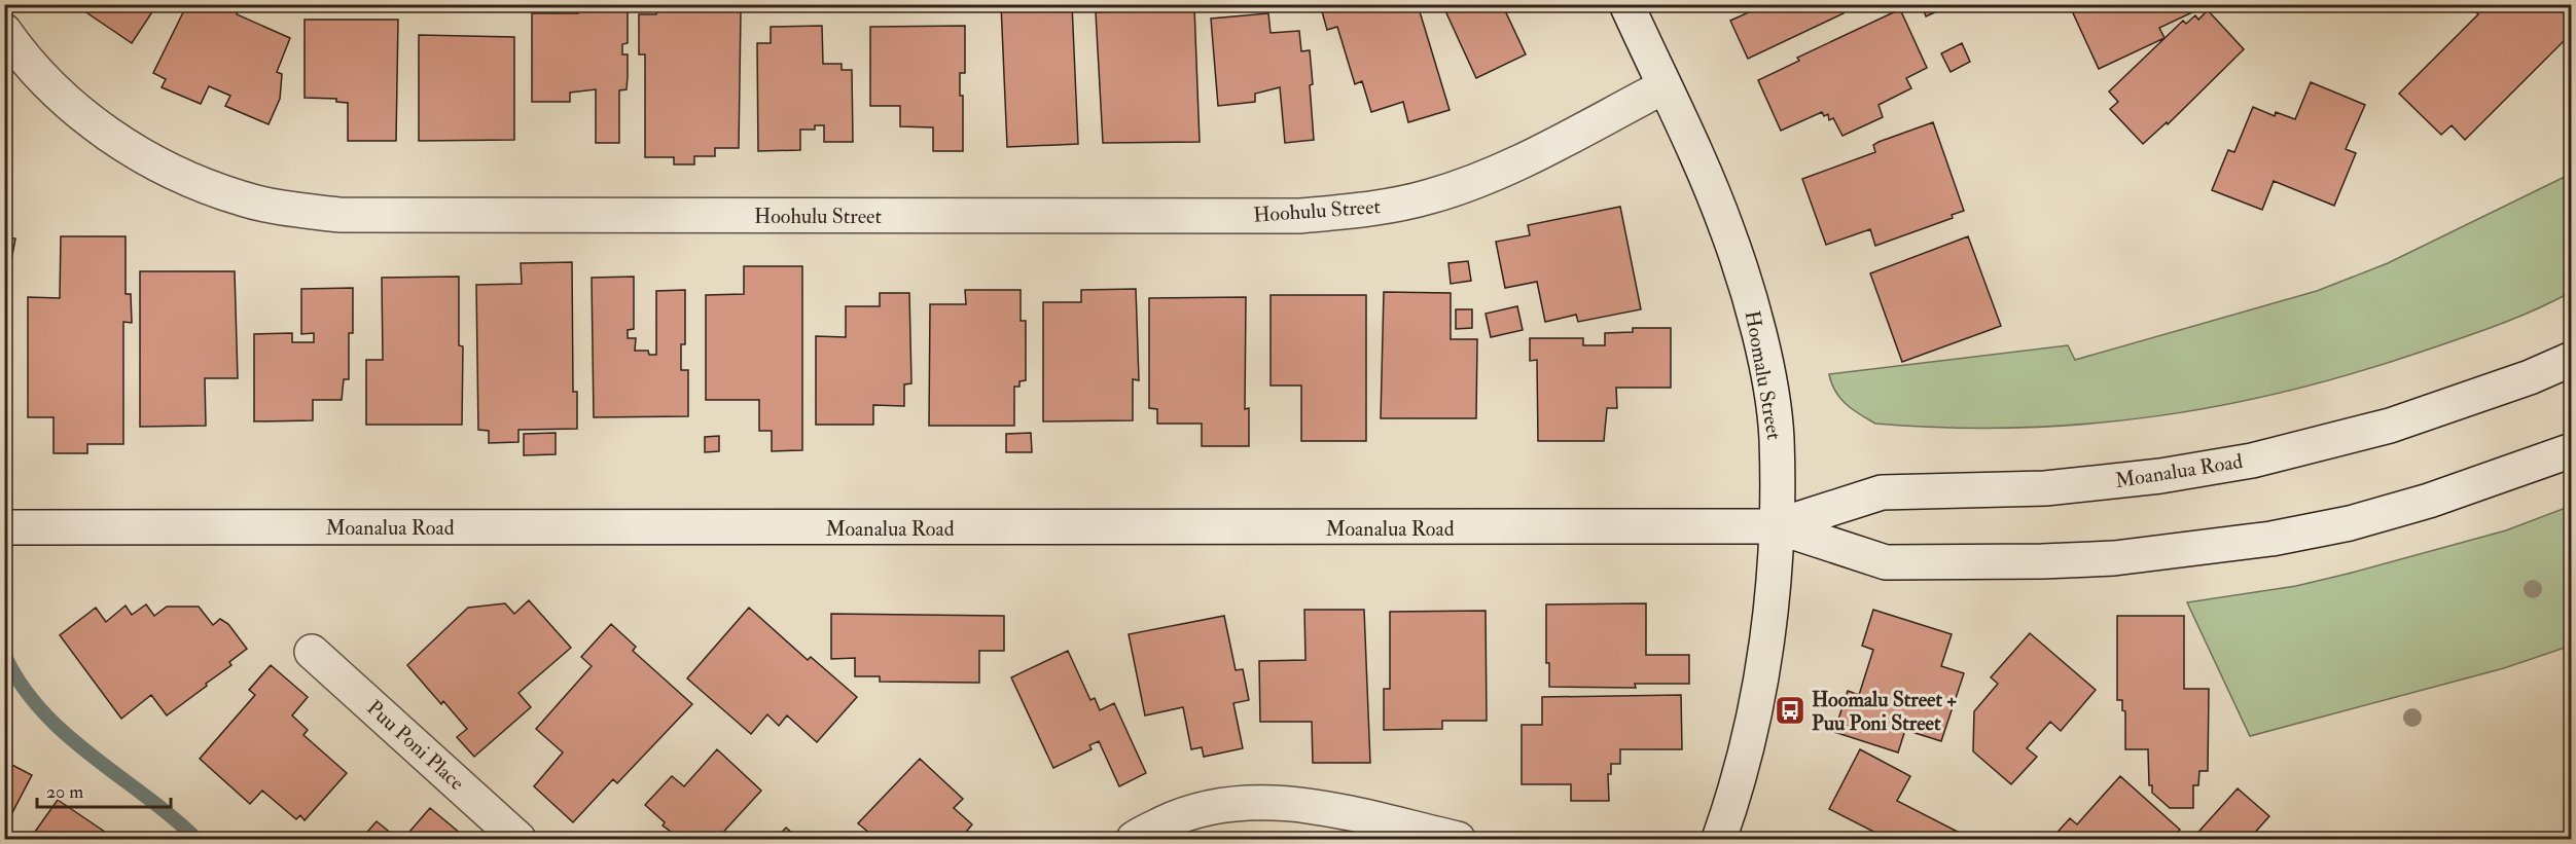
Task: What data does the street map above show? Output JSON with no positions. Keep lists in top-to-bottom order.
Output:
{
  "streets": {
    "main road": [
      "Hoohulu Street",
      "Hoomalu Street",
      "Moanalua Road",
      "Puu Poni Place"
    ]
  },
  "crossings": [
    ["Hoohulu Street", "Hoomalu Street"],
    ["Hoomalu Street", "Moanalua Road"]
  ],
  "places": {
    "bus stop": ["Hoomalu Street + Puu Poni Street"]
  },
  "scale_bar": "20 m"
}
